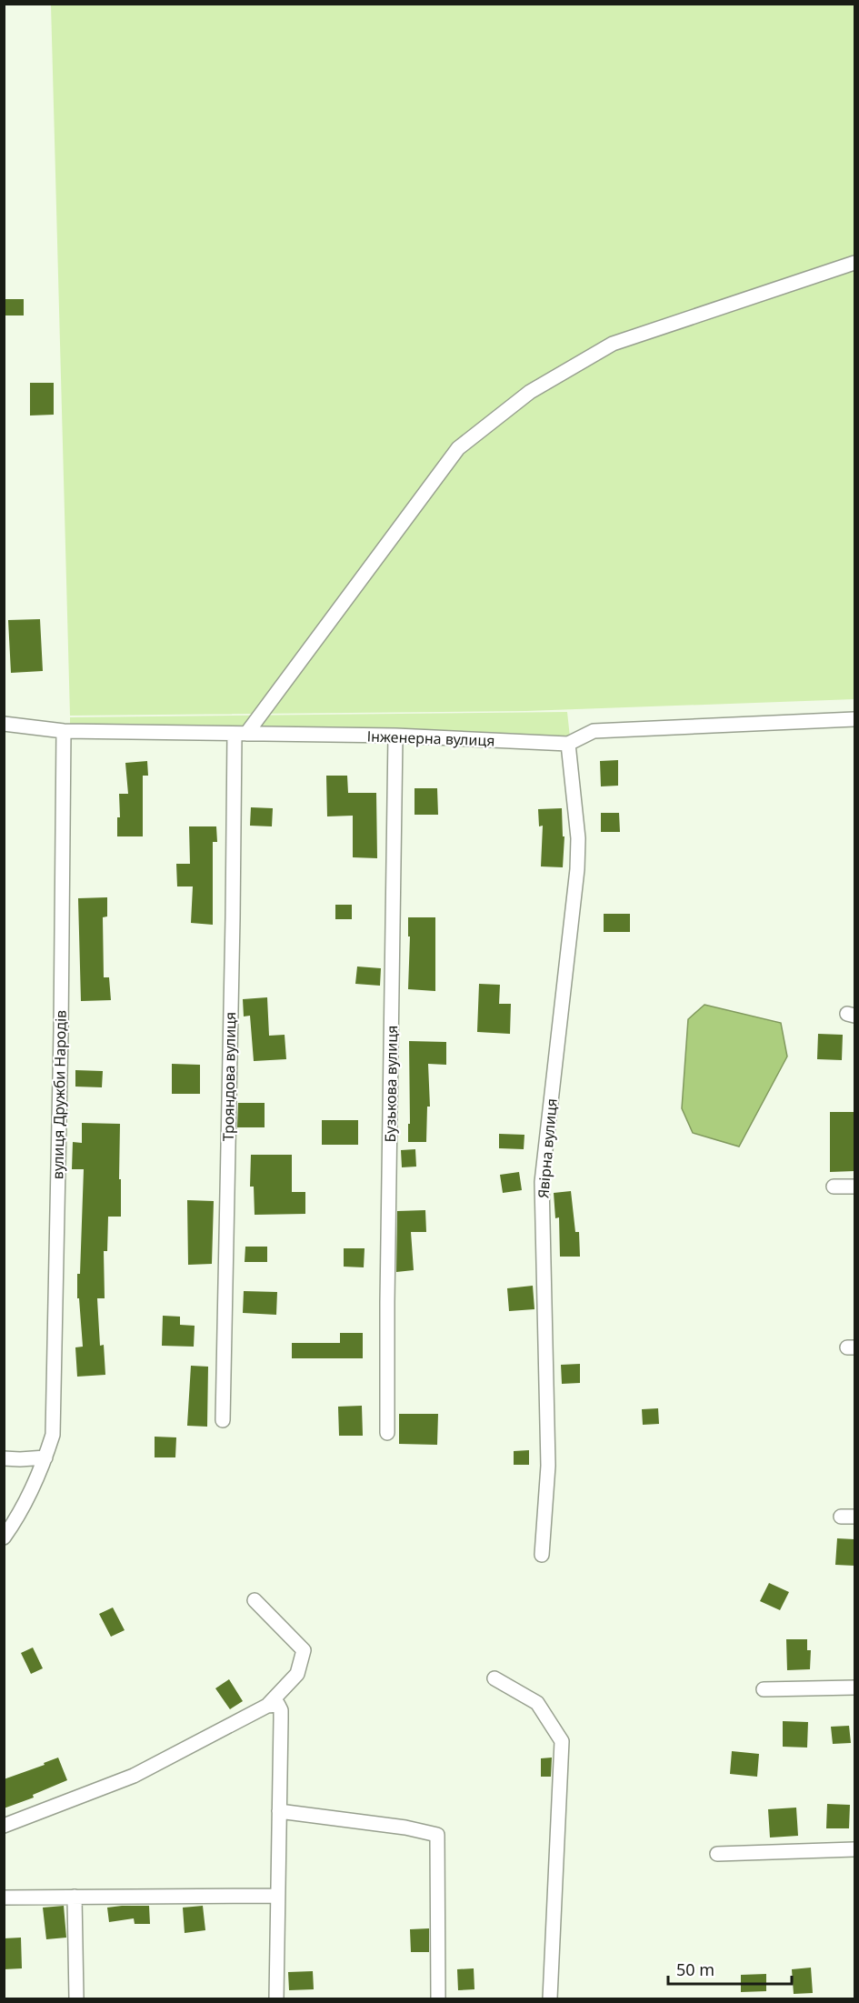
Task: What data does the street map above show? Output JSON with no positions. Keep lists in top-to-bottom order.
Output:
{
  "streets": {
    "street": [
      "Інженерна вулиця",
      "Трояндова вулиця",
      "Бузькова вулиця",
      "вулиця Дружби Народів",
      "Явірна вулиця"
    ]
  },
  "crossings": [
    ["Інженерна вулиця", "Трояндова вулиця"],
    ["Інженерна вулиця", "Бузькова вулиця"],
    ["Інженерна вулиця", "вулиця Дружби Народів"],
    ["Інженерна вулиця", "Явірна вулиця"]
  ],
  "scale_bar": "50 m"
}
